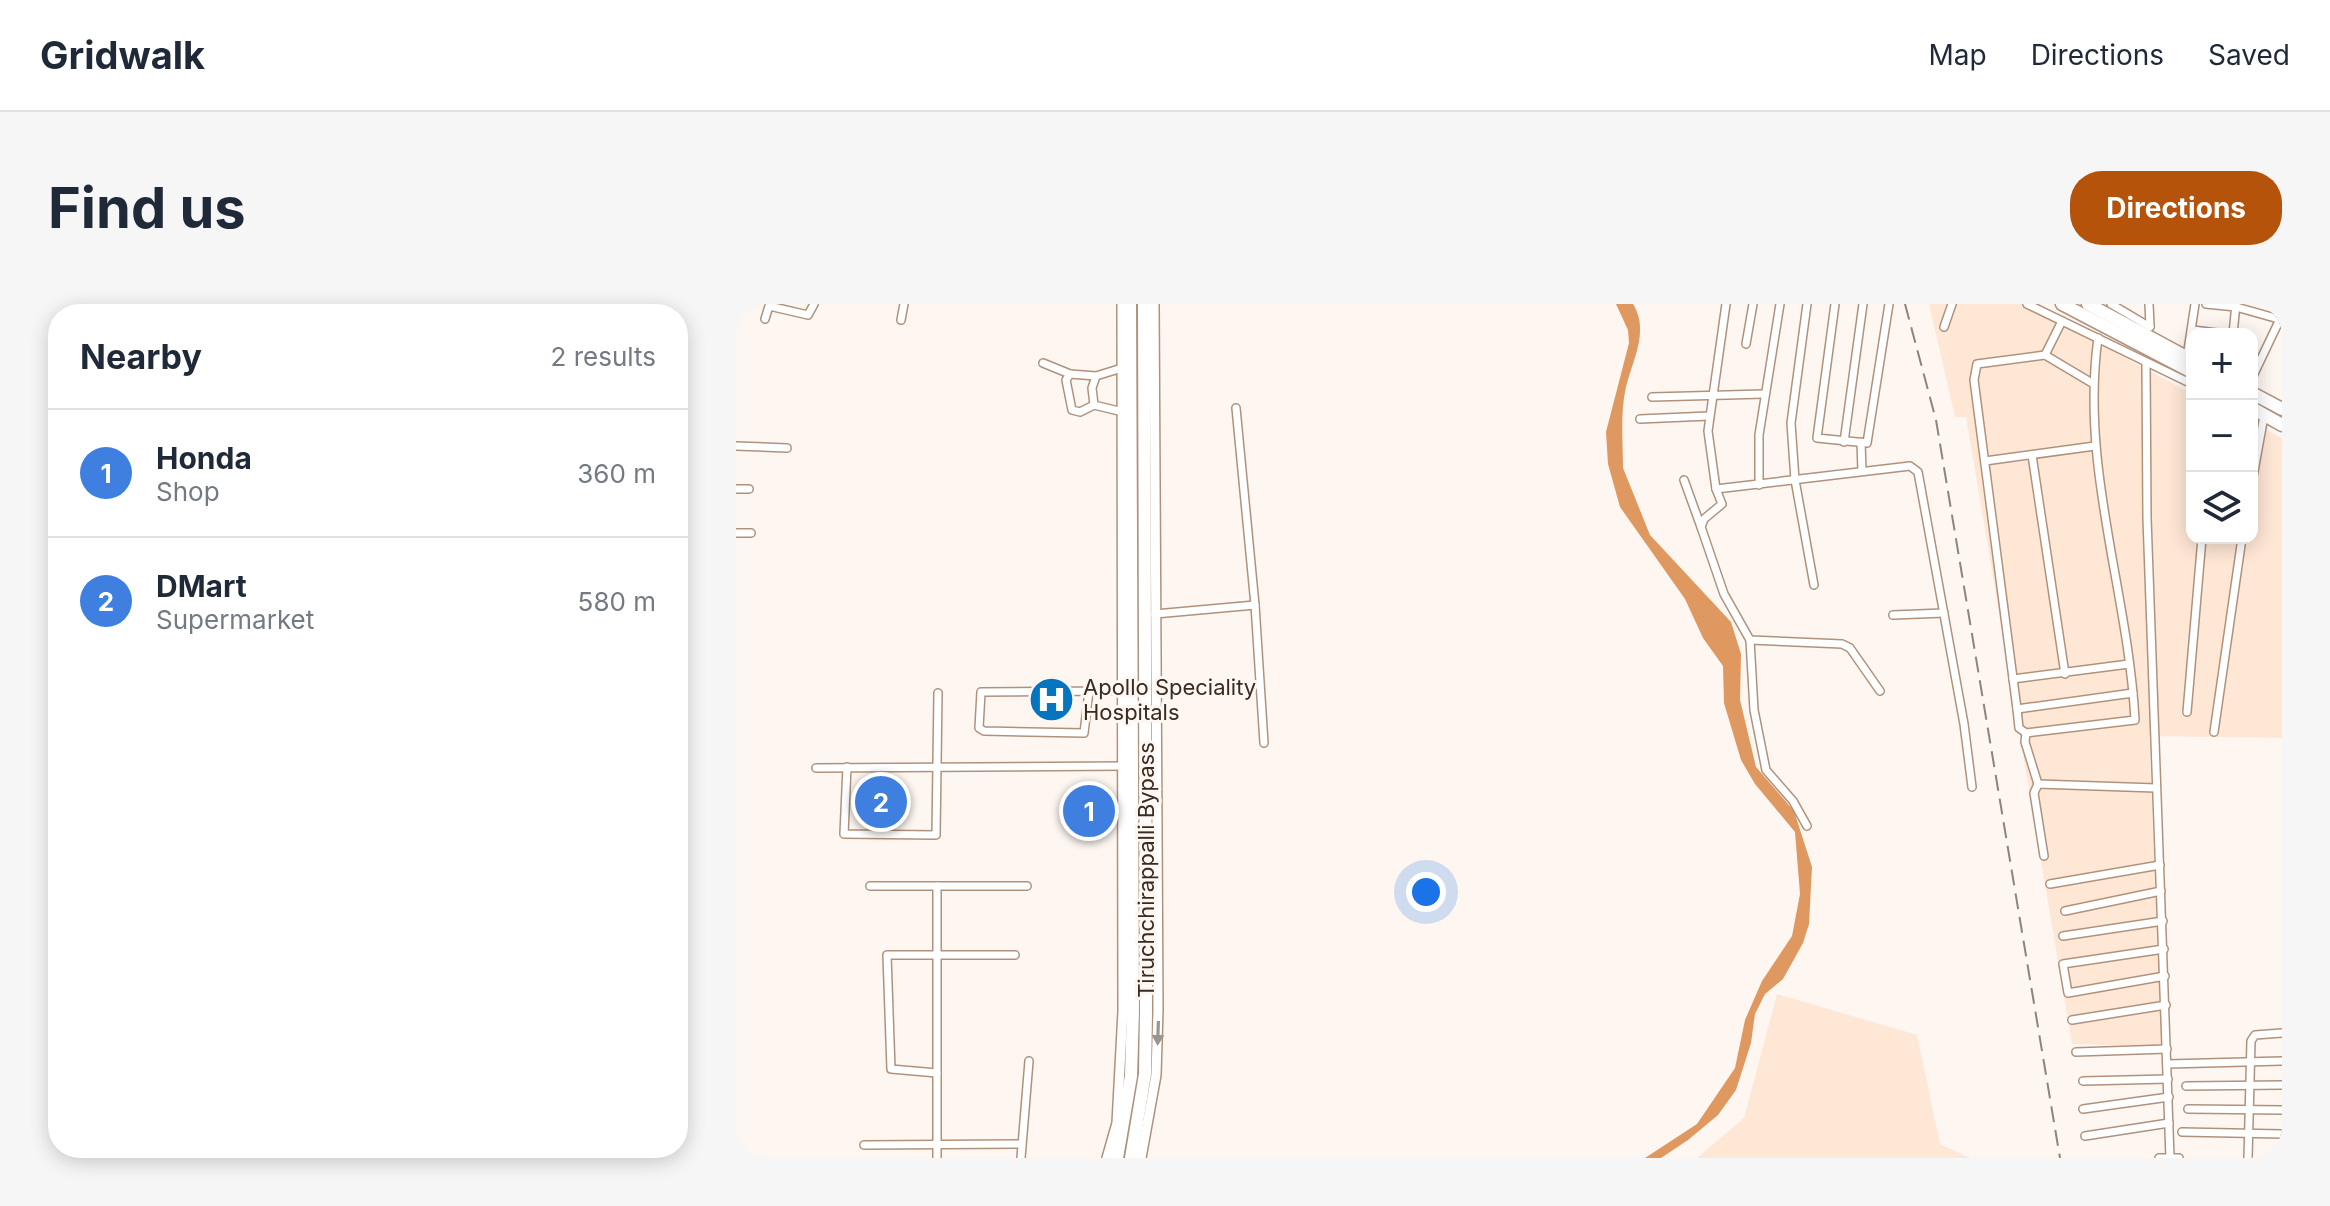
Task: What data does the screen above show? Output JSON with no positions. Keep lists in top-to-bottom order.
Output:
{
  "streets": {
    "highway": ["Tiruchchirappalli Bypass"]
  },
  "places": {
    "hospital": ["Apollo Speciality Hospitals"]
  },
  "page": {
    "header": "Gridwalk",
    "nav": ["Map", "Directions", "Saved"],
    "buttons": "Directions",
    "title": "Find us",
    "heading": ["Nearby", "2 results"],
    "map_buttons": ["+", "−"],
    "list": [
      {
        "mark": "1",
        "name": "Honda",
        "note": "Shop",
        "value": "360 m"
      },
      {
        "mark": "2",
        "name": "DMart",
        "note": "Supermarket",
        "value": "580 m"
      }
    ],
    "pins": ["2", "1"]
  }
}
